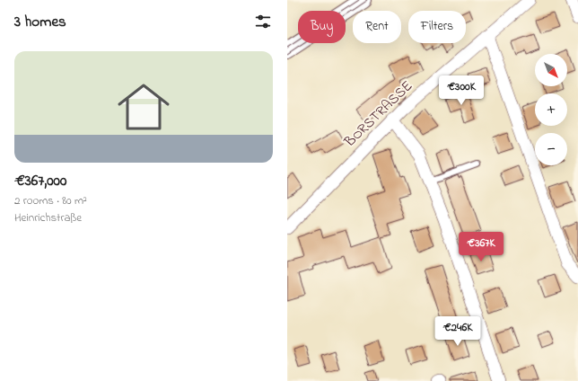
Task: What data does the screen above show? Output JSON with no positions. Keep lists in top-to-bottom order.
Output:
{
  "streets": {
    "street": ["BORSTRASSE"]
  },
  "north": "bottom right",
  "page": {
    "heading": "3 homes",
    "chip": ["Buy", "Rent", "Filters"],
    "list": [
      {
        "name": "€367,000",
        "note": "2 rooms · 80 m² · Heinrichstraße"
      }
    ],
    "map_buttons": ["+", "−"],
    "price": ["€300K", "€367K", "€246K"]
  }
}
